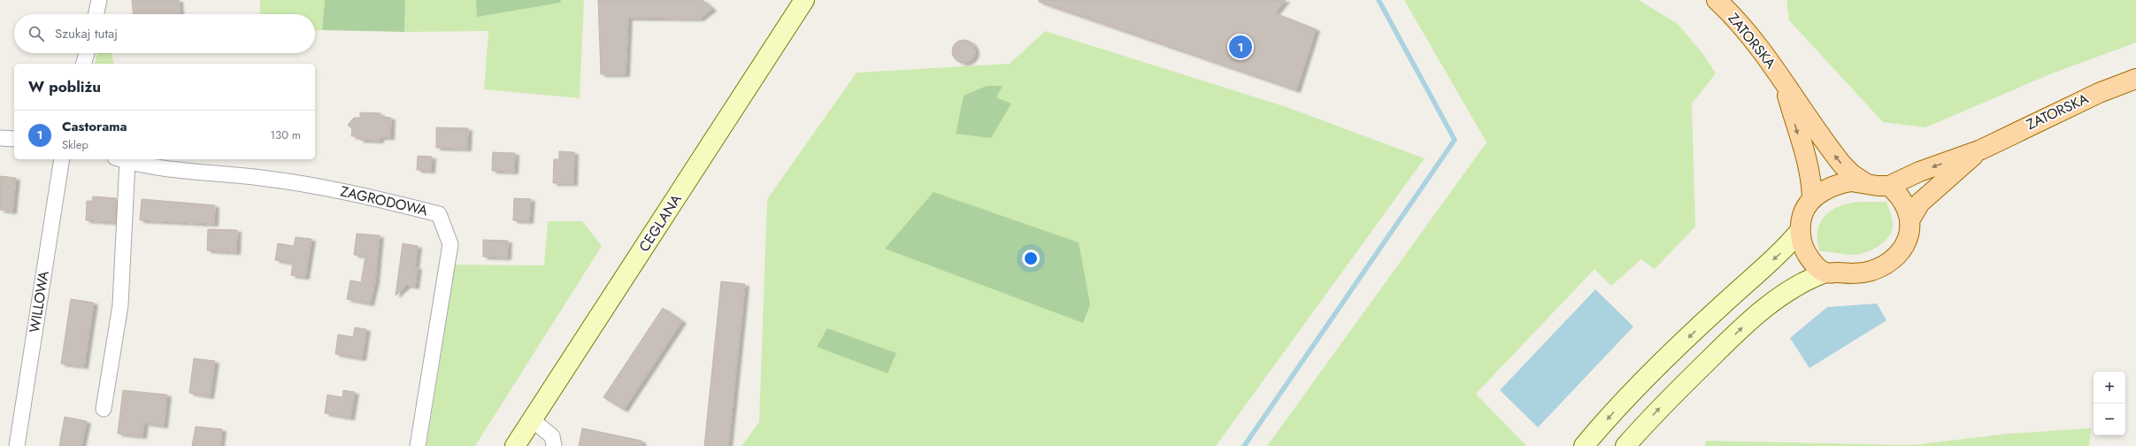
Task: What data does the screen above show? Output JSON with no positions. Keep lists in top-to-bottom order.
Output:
{
  "streets": {
    "main road": ["ZATORSKA", "CEGLANA"],
    "street": ["ZAGRODOWA", "WILLOWA"]
  },
  "page": {
    "search": "Szukaj tutaj",
    "pins": "1",
    "heading": "W pobliżu",
    "list": [
      {
        "mark": "1",
        "name": "Castorama",
        "note": "Sklep",
        "value": "130 m"
      }
    ],
    "map_buttons": ["+", "−"]
  }
}
